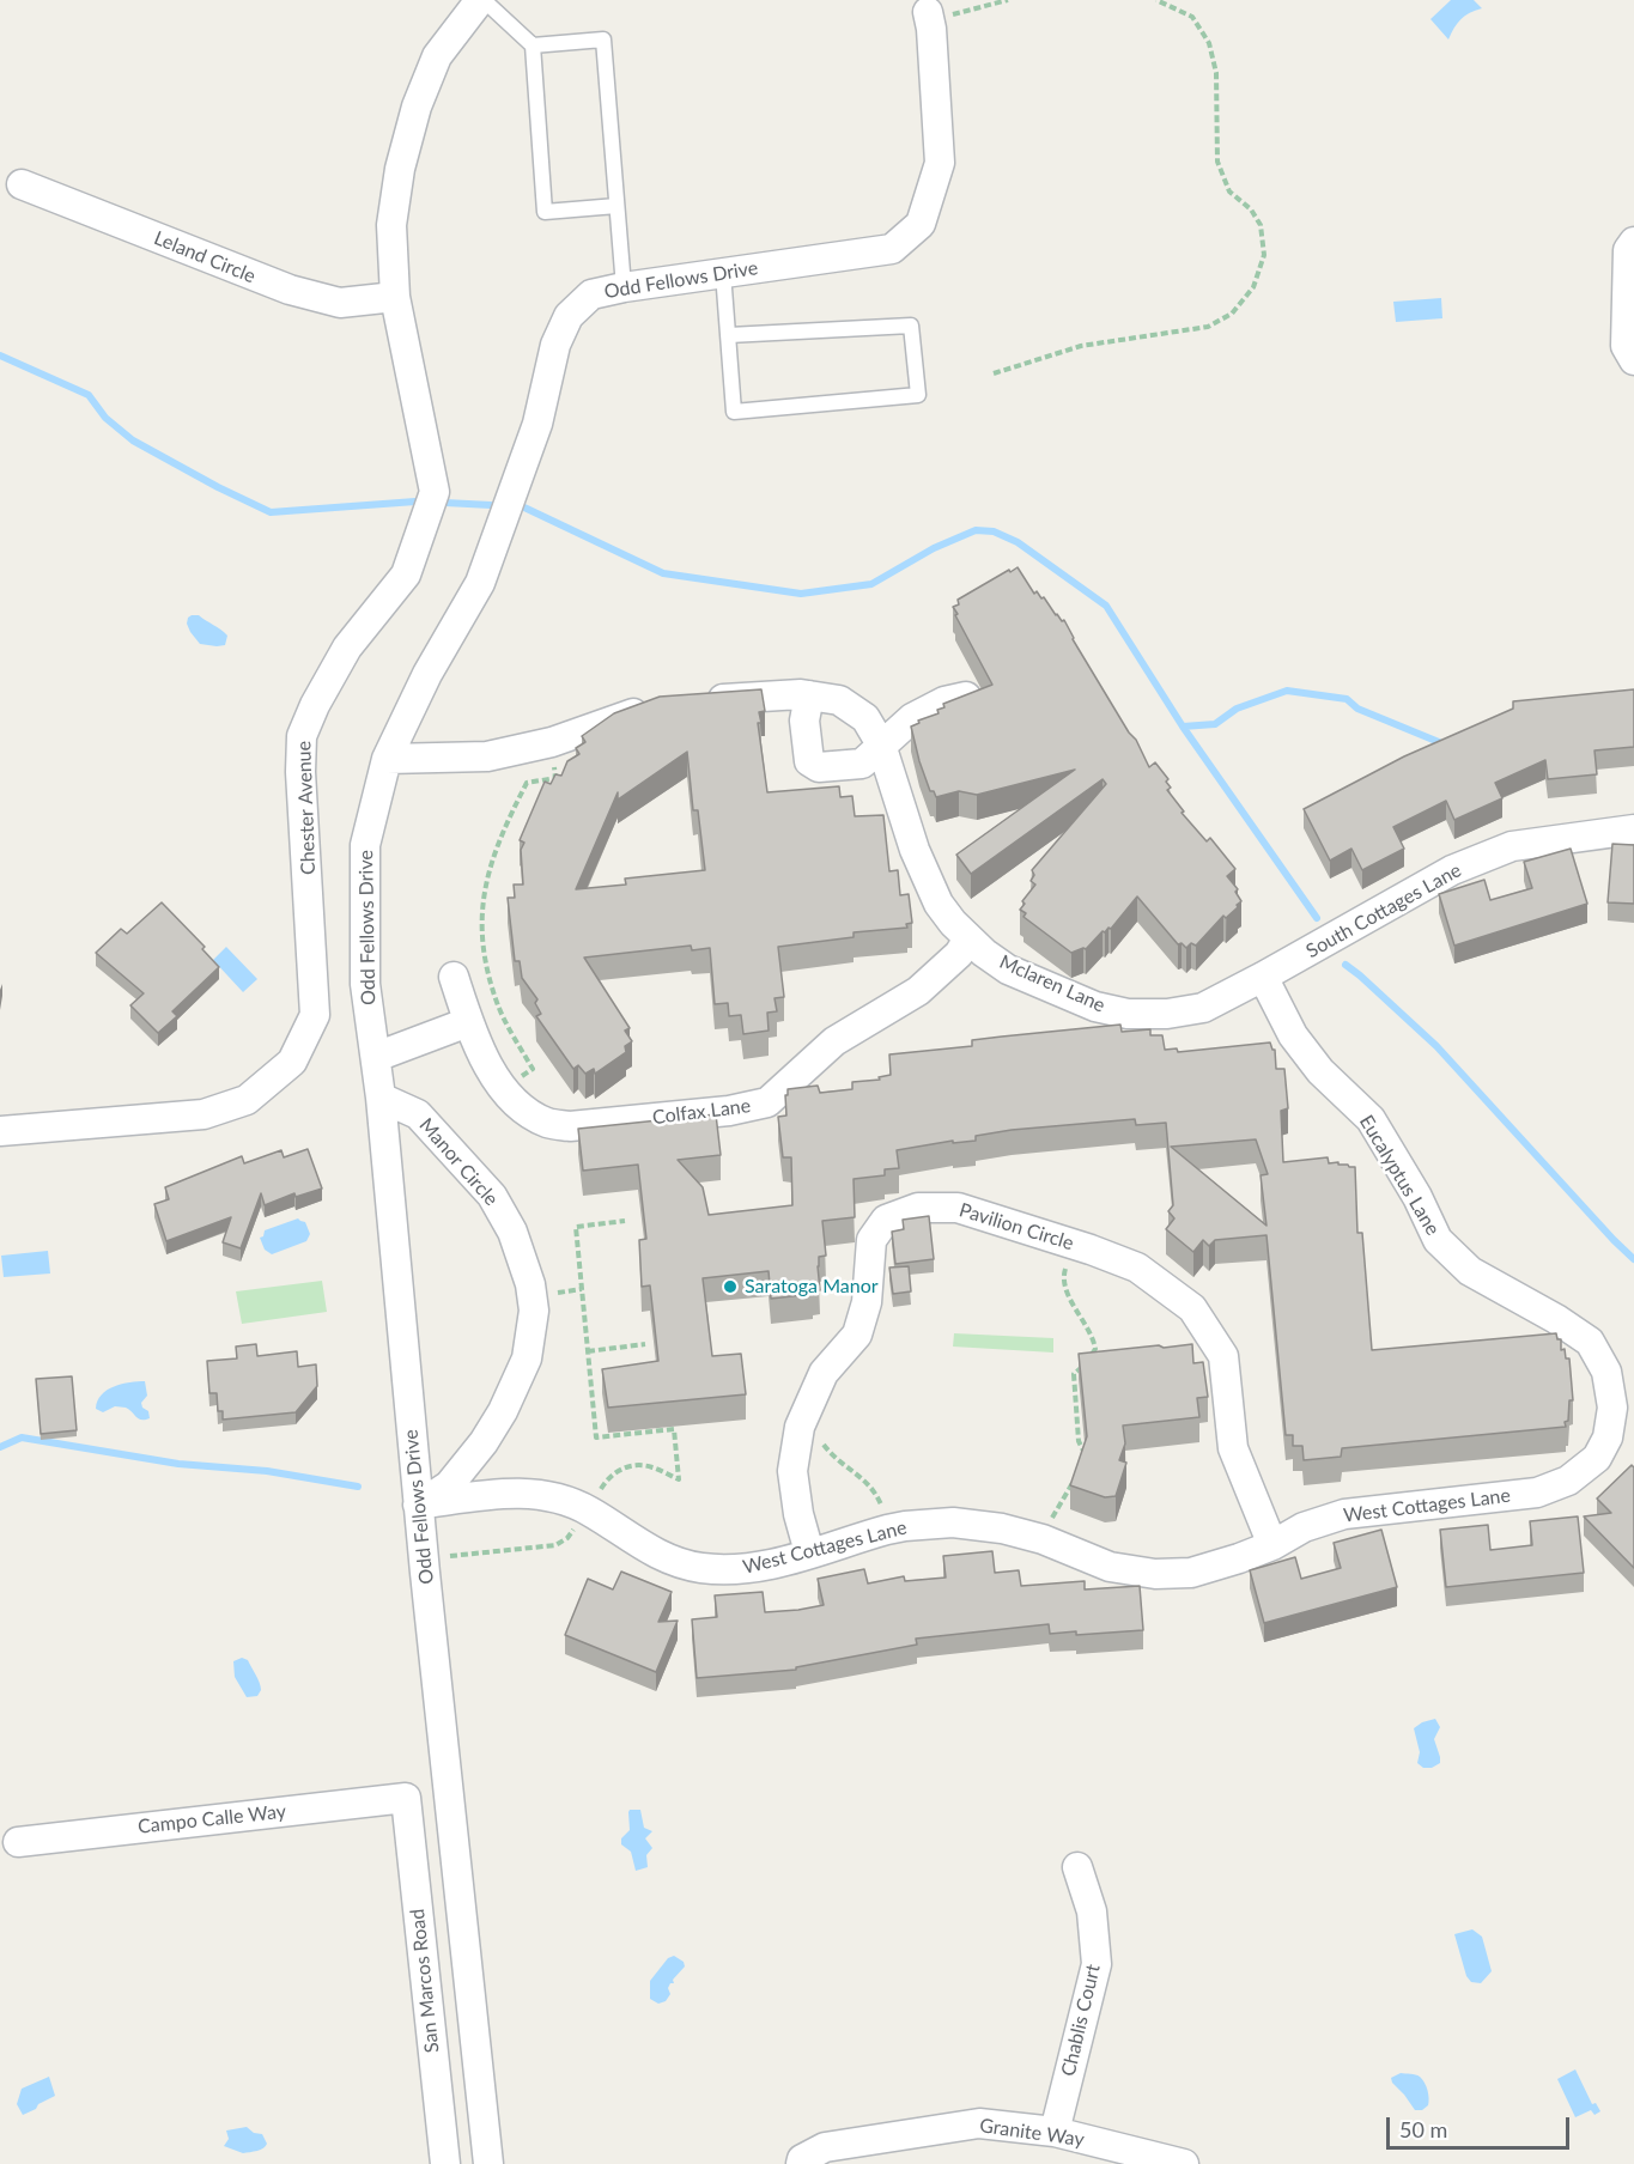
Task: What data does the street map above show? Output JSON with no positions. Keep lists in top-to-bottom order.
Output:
{
  "streets": {
    "street": [
      "Leland Circle",
      "Odd Fellows Drive",
      "Chester Avenue",
      "South Cottages Lane",
      "Mclaren Lane",
      "Colfax Lane",
      "Manor Circle",
      "Eucalyptus Lane",
      "Pavilion Circle",
      "West Cottages Lane",
      "Campo Calle Way",
      "San Marcos Road",
      "Chablis Court",
      "Granite Way"
    ]
  },
  "crossings": [
    ["Leland Circle", "Chester Avenue"],
    ["Odd Fellows Drive", "Manor Circle"],
    ["Odd Fellows Drive", "West Cottages Lane"],
    ["South Cottages Lane", "Mclaren Lane"],
    ["South Cottages Lane", "Eucalyptus Lane"],
    ["Mclaren Lane", "Colfax Lane"],
    ["Mclaren Lane", "Eucalyptus Lane"],
    ["Manor Circle", "West Cottages Lane"],
    ["Eucalyptus Lane", "West Cottages Lane"],
    ["Pavilion Circle", "West Cottages Lane"],
    ["Campo Calle Way", "San Marcos Road"],
    ["Chablis Court", "Granite Way"]
  ],
  "places": ["Saratoga Manor"],
  "scale_bar": "50 m"
}
